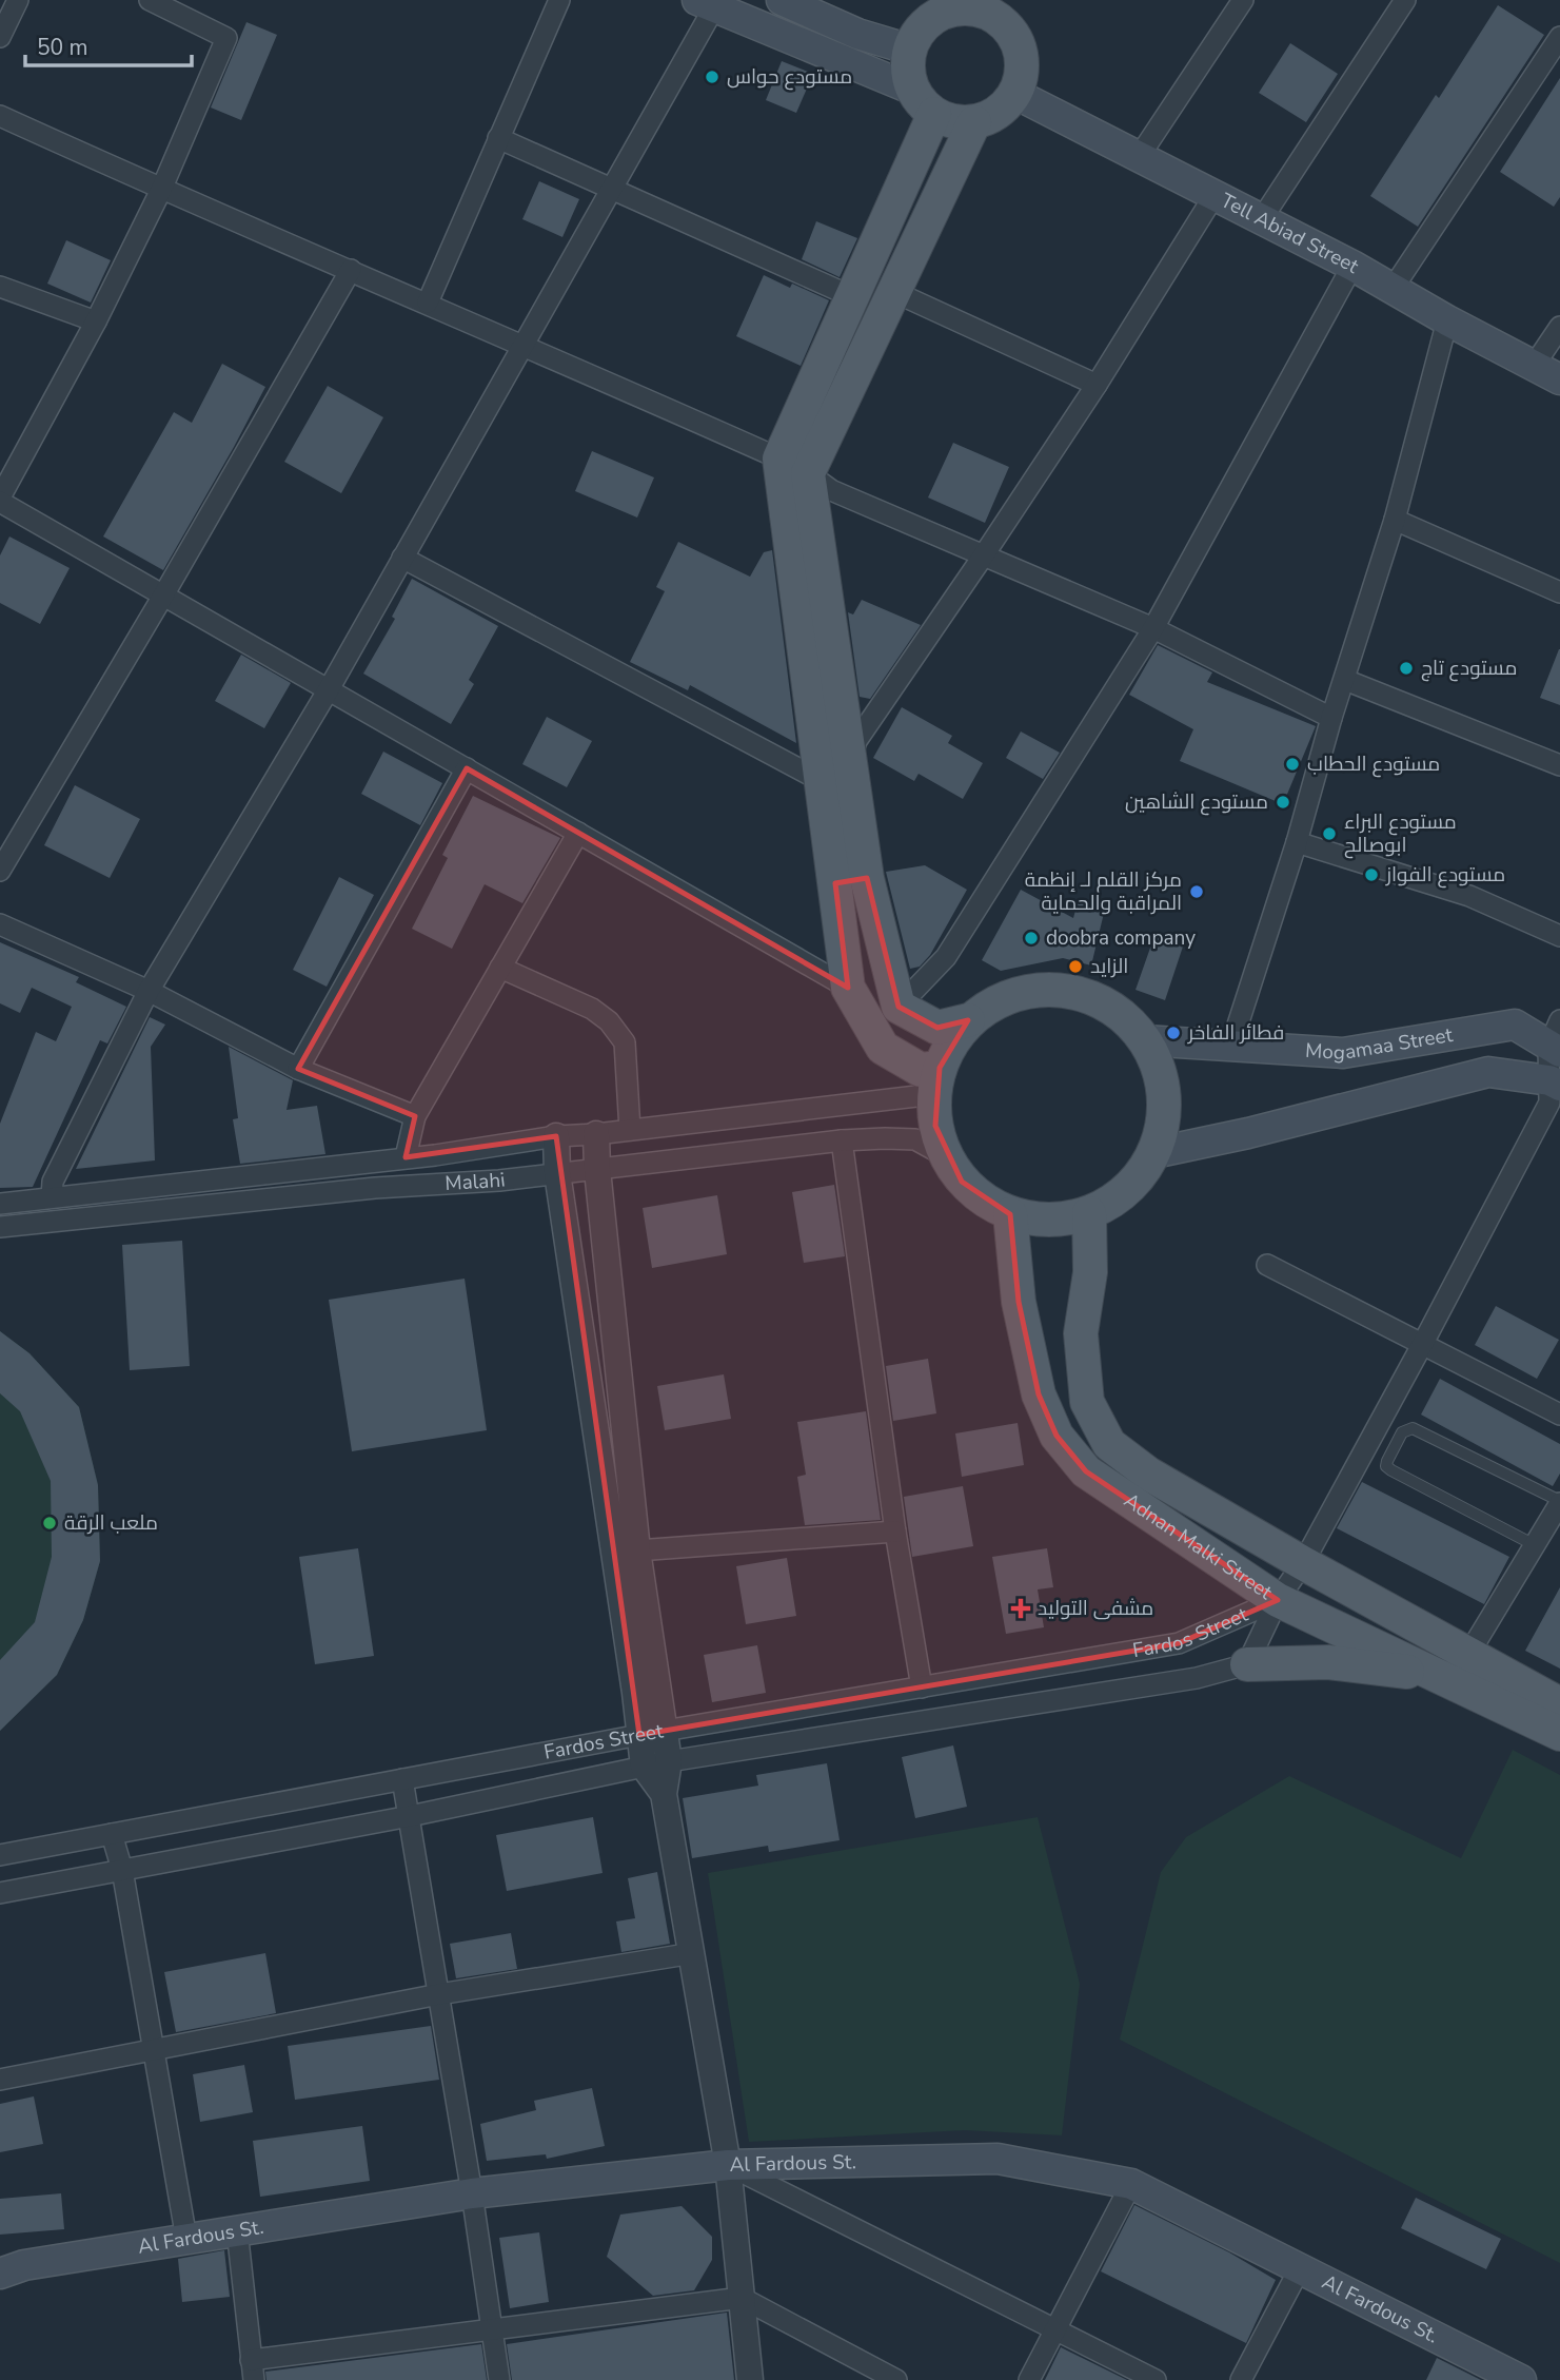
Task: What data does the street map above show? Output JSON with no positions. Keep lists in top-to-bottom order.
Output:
{
  "streets": {
    "main road": [
      "Tell Abiad Street",
      "Mogamaa Street",
      "Adnan Malki Street",
      "Al Fardous St."
    ],
    "street": ["Malahi", "Fardos Street"]
  },
  "crossings": [
    ["Mogamaa Street", "Malahi"],
    ["Mogamaa Street", "Adnan Malki Street"],
    ["Malahi", "Adnan Malki Street"],
    ["Adnan Malki Street", "Fardos Street"]
  ],
  "places": {
    "other": [
      "مستودع حواس",
      "مستودع تاج",
      "مستودع الحطاب",
      "مستودع الشاهين",
      "مستودع البراء ابوصالح",
      "مستودع الفواز",
      "مركز القلم لـ إنظمة المراقبة والحماية",
      "doobra company",
      "الزايد",
      "فطائر الفاخر",
      "ملعب الرقة"
    ],
    "health": ["مشفى التوليد"]
  },
  "scale_bar": "50 m"
}
